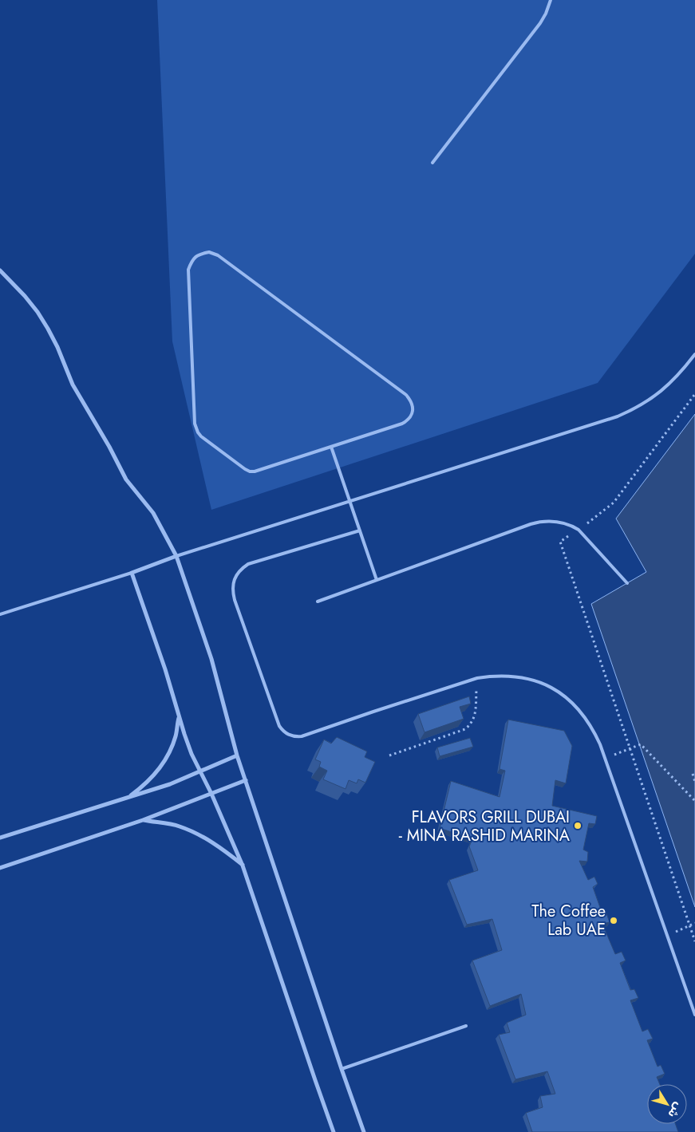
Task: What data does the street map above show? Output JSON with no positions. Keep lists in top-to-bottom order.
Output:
{
  "places": ["FLAVORS GRILL DUBAI - MINA RASHID MARINA", "The Coffee Lab UAE"],
  "north": "bottom right"
}
